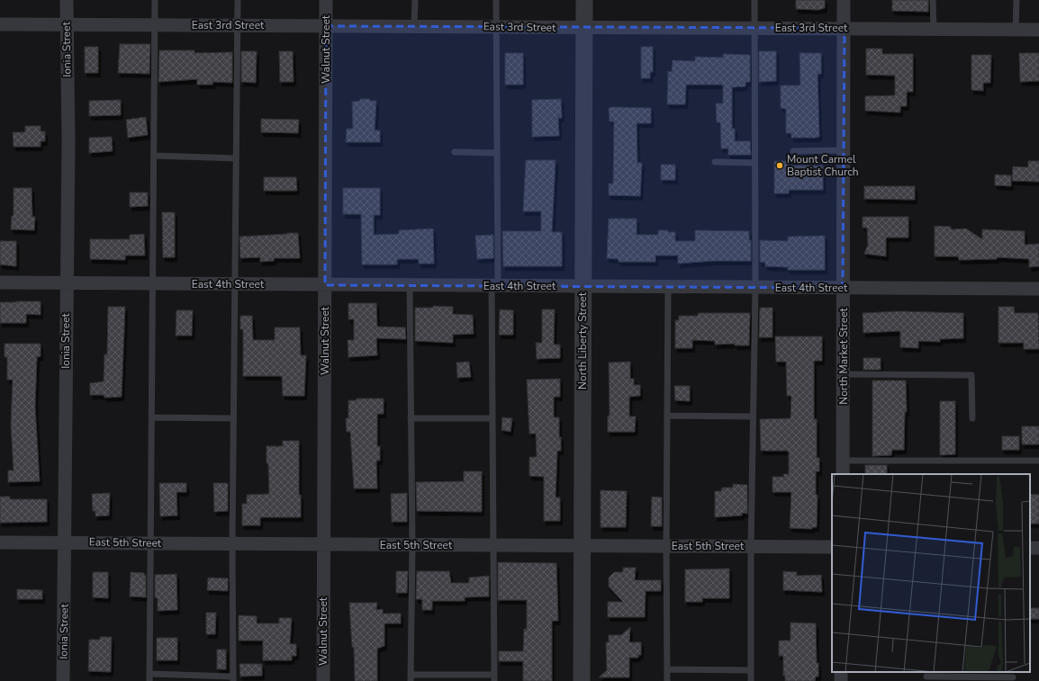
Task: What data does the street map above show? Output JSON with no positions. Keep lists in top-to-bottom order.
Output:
{
  "streets": {
    "street": [
      "East 3rd Street",
      "Ionia Street",
      "Walnut Street",
      "East 4th Street",
      "North Liberty Street",
      "North Market Street",
      "East 5th Street"
    ]
  },
  "crossings": [
    ["East 3rd Street", "Ionia Street"],
    ["East 3rd Street", "Walnut Street"],
    ["East 3rd Street", "North Liberty Street"],
    ["East 3rd Street", "North Market Street"],
    ["Ionia Street", "East 4th Street"],
    ["Ionia Street", "East 5th Street"],
    ["Walnut Street", "East 4th Street"],
    ["Walnut Street", "East 5th Street"],
    ["East 4th Street", "North Liberty Street"],
    ["East 4th Street", "North Market Street"],
    ["North Liberty Street", "East 5th Street"]
  ],
  "places": ["Mount Carmel Baptist Church"]
}
